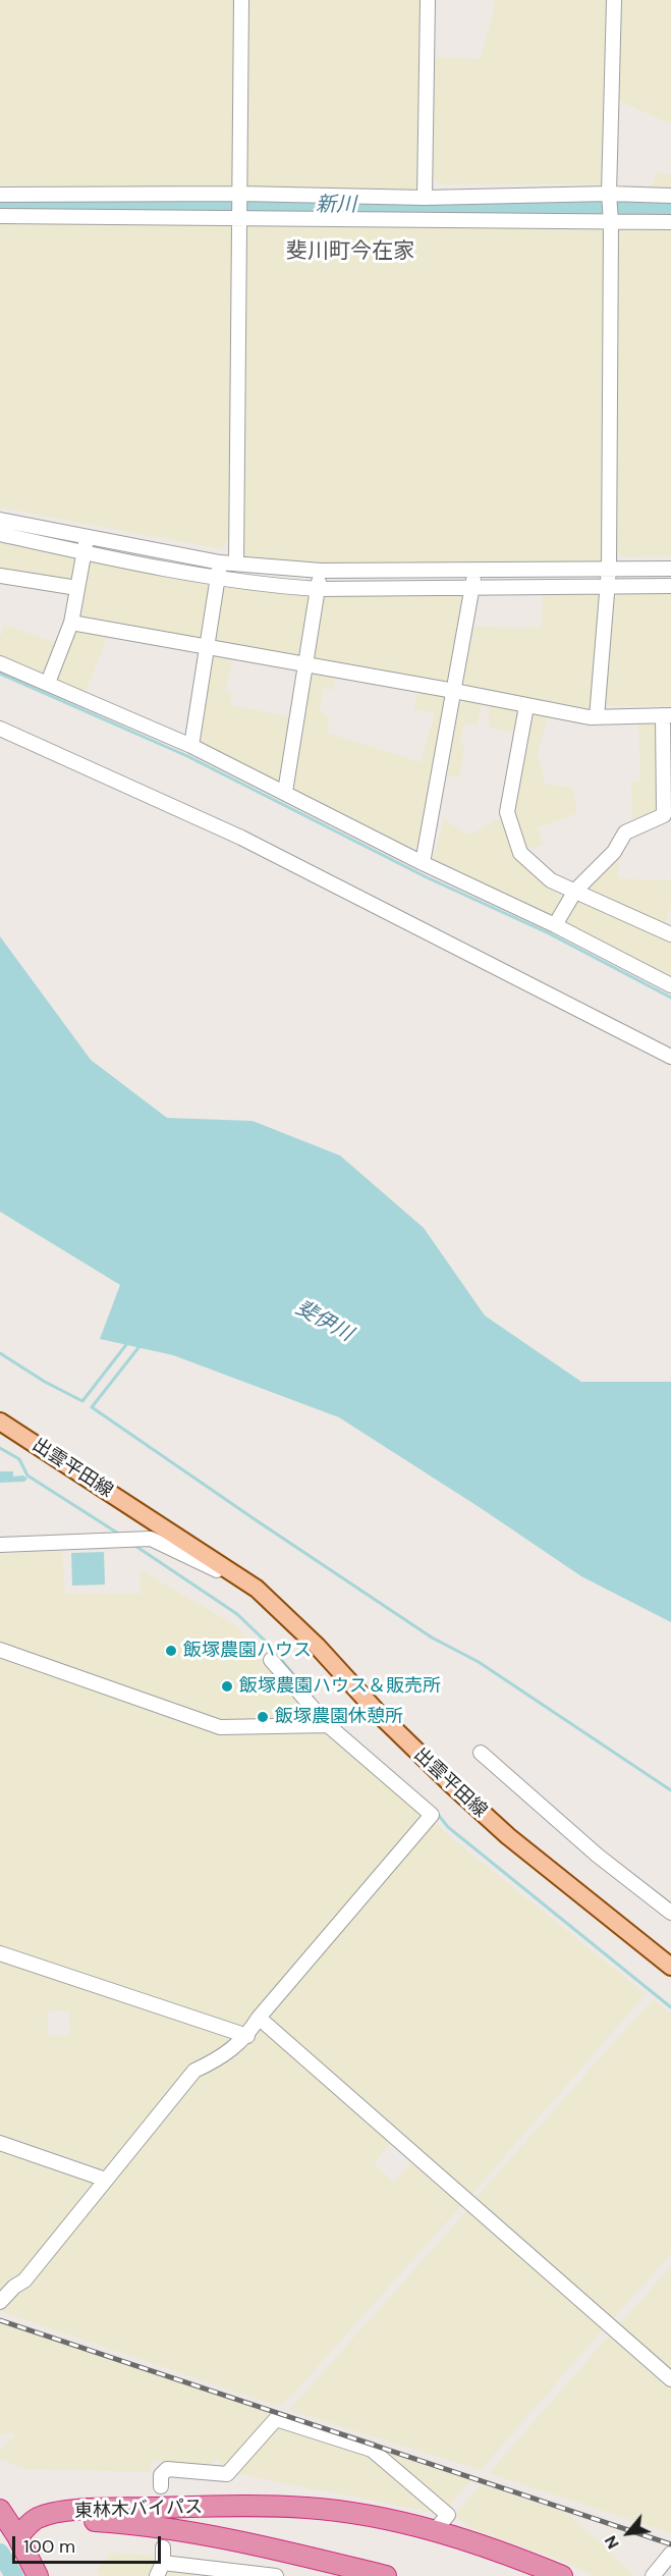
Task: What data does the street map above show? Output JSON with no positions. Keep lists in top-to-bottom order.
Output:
{
  "streets": {
    "highway": ["東林木バイパス"],
    "main road": ["出雲平田線"]
  },
  "districts": ["斐川町今在家"],
  "water": ["新川", "斐伊川"],
  "places": ["飯塚農園ハウス", "飯塚農園ハウス＆販売所", "飯塚農園休憩所"],
  "scale_bar": "100 m",
  "north": "bottom left"
}
